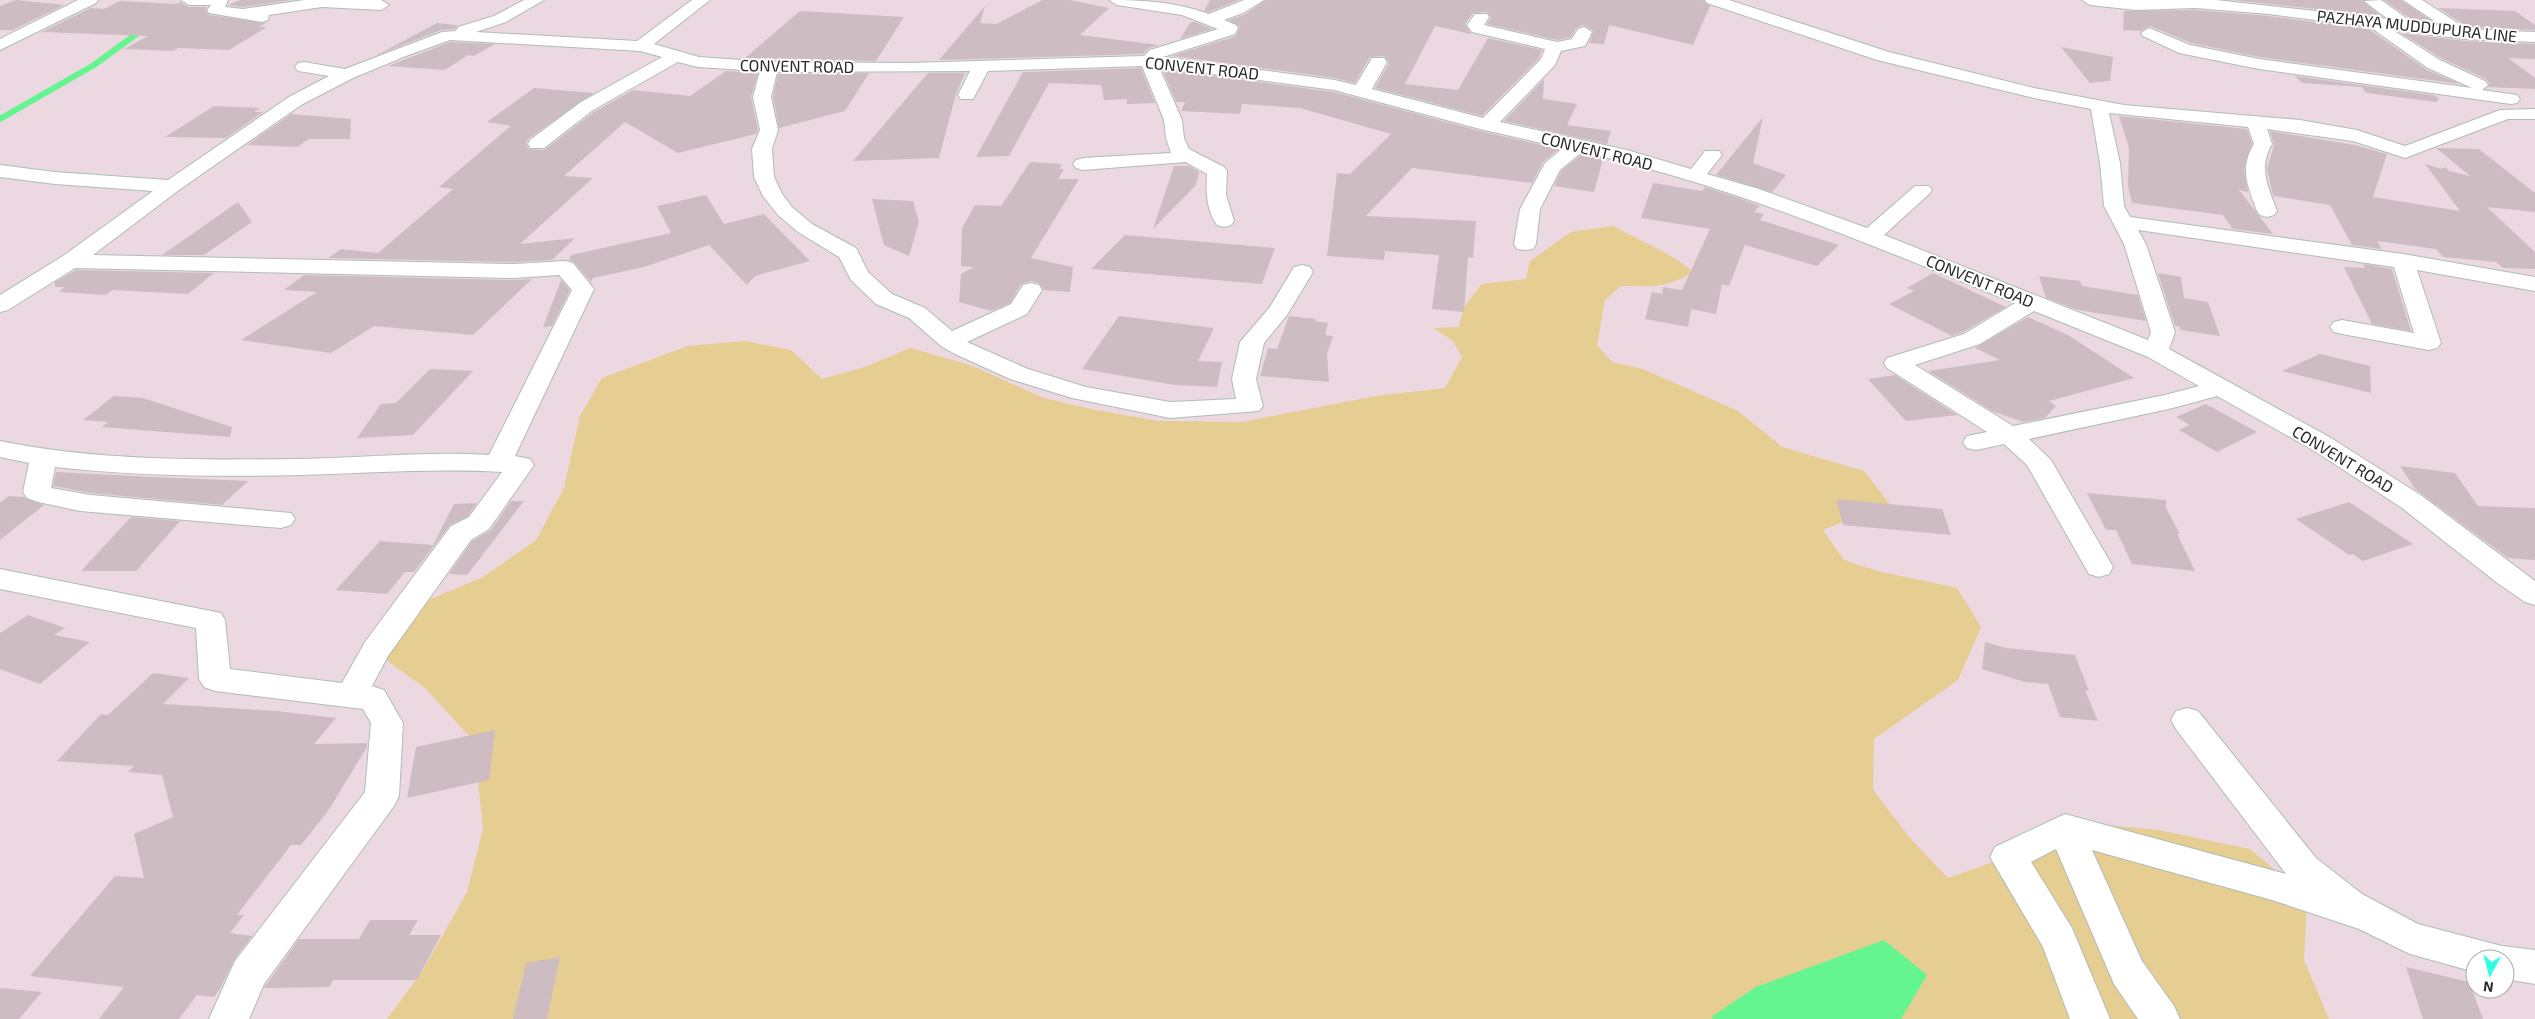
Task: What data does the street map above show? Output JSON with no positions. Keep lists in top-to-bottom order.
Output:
{
  "streets": {
    "street": ["PAZHAYA MUDDUPURA LINE", "CONVENT ROAD"]
  },
  "north": "bottom"
}
